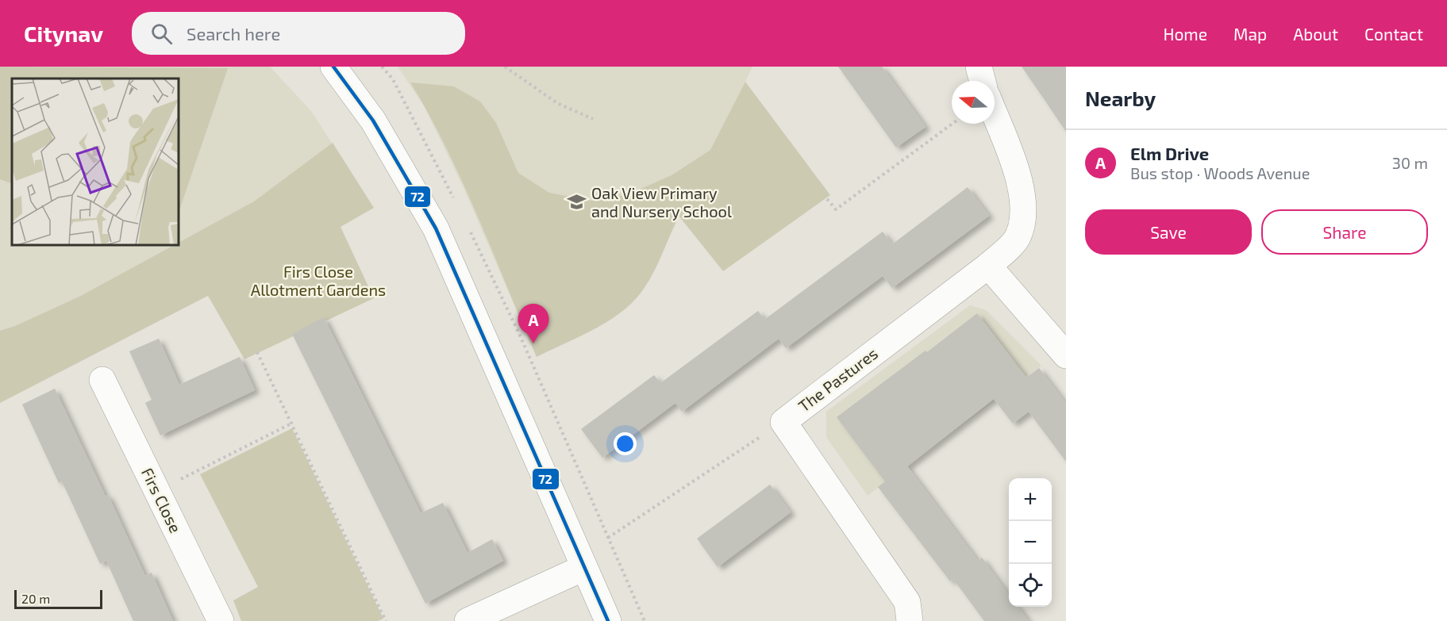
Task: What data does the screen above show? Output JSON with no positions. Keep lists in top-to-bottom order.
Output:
{
  "streets": {
    "street": ["The Pastures", "Firs Close"]
  },
  "parks": ["Firs Close Allotment Gardens"],
  "places": {
    "school or university": ["Oak View Primary and Nursery School"]
  },
  "lines": ["transit line 72"],
  "scale_bar": "20 m",
  "north": "left",
  "page": {
    "header": "Citynav",
    "search": "Search here",
    "nav": [
      "Home",
      "Map",
      "About",
      "Contact"
    ],
    "heading": "Nearby",
    "list": [
      {
        "mark": "A",
        "name": "Elm Drive",
        "note": "Bus stop · Woods Avenue",
        "value": "30 m"
      }
    ],
    "buttons": ["Save", "Share"],
    "pins": "A",
    "map_buttons": ["+", "−"],
    "scale": "20 m"
  }
}
